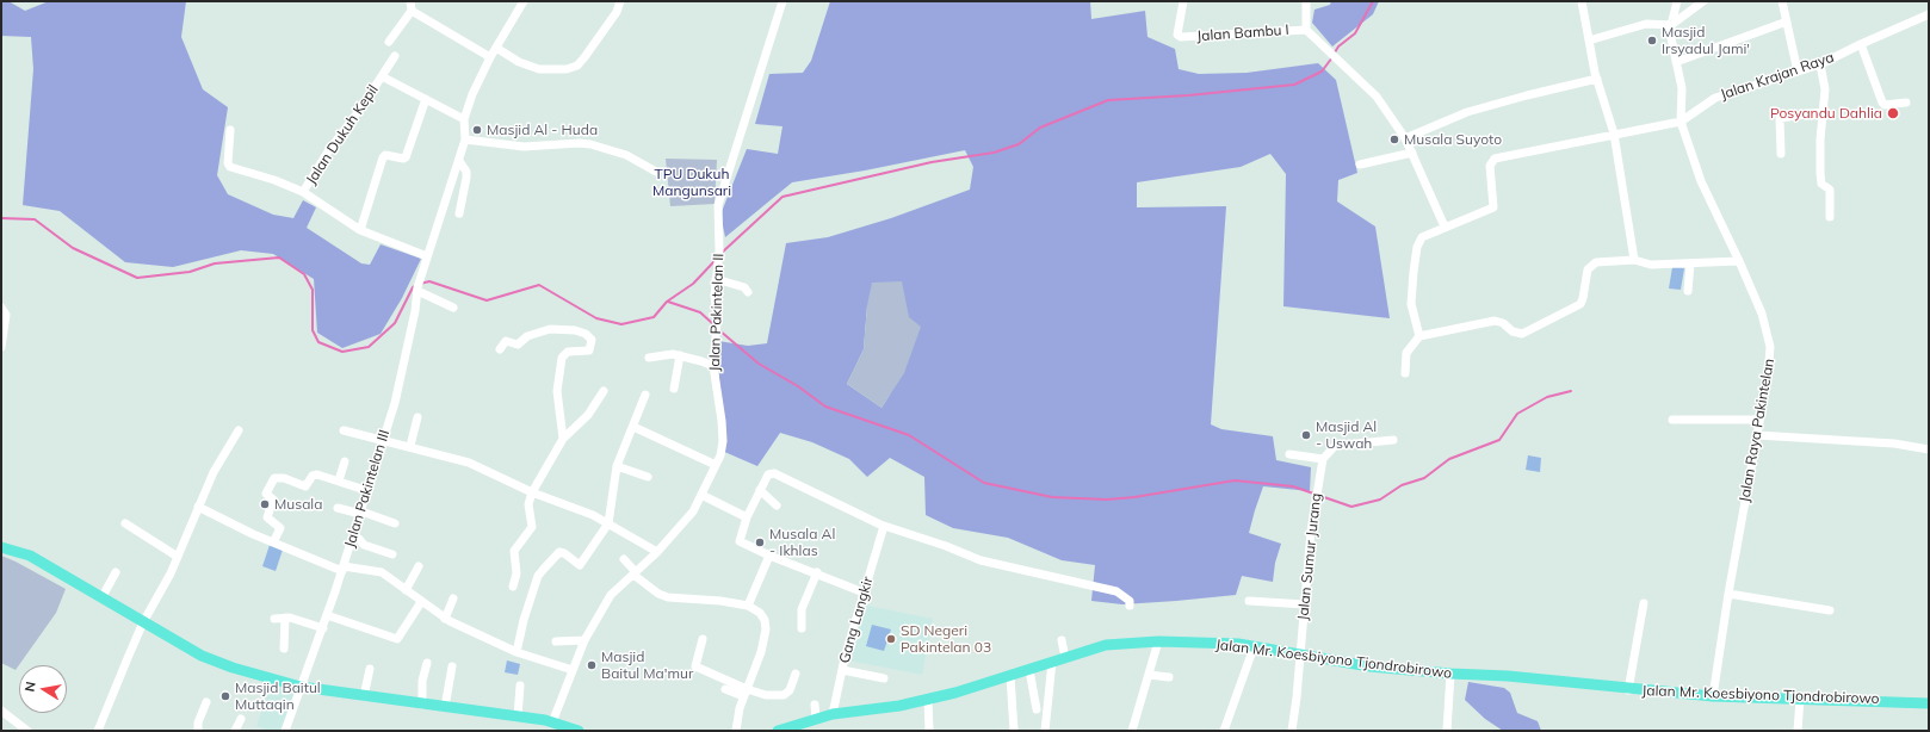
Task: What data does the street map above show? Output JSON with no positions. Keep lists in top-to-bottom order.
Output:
{
  "streets": {
    "main road": ["Jalan Mr. Koesbiyono Tjondrobirowo"],
    "street": [
      "Jalan Bambu I",
      "Jalan Krajan Raya",
      "Jalan Dukuh Kepil",
      "Jalan Pakintelan II",
      "Jalan Raya Pakintelan",
      "Jalan Pakintelan III",
      "Jalan Sumur Jurang",
      "Gang Langkir"
    ]
  },
  "crossings": [
    ["Jalan Krajan Raya", "Jalan Raya Pakintelan"],
    ["Jalan Dukuh Kepil", "Jalan Pakintelan III"],
    ["Jalan Raya Pakintelan", "Jalan Mr. Koesbiyono Tjondrobirowo"],
    ["Jalan Sumur Jurang", "Jalan Mr. Koesbiyono Tjondrobirowo"],
    ["Gang Langkir", "Jalan Mr. Koesbiyono Tjondrobirowo"]
  ],
  "parks": ["TPU Dukuh Mangunsari"],
  "places": [
    "Masjid Irsyadul Jami'",
    "Posyandu Dahlia",
    "Masjid Al - Huda",
    "Musala Suyoto",
    "Masjid Al - Uswah",
    "Musala",
    "Musala Al - Ikhlas",
    "SD Negeri Pakintelan 03",
    "Masjid Baitul Ma'mur",
    "Masjid Baitul Muttaqin"
  ],
  "north": "left"
}
